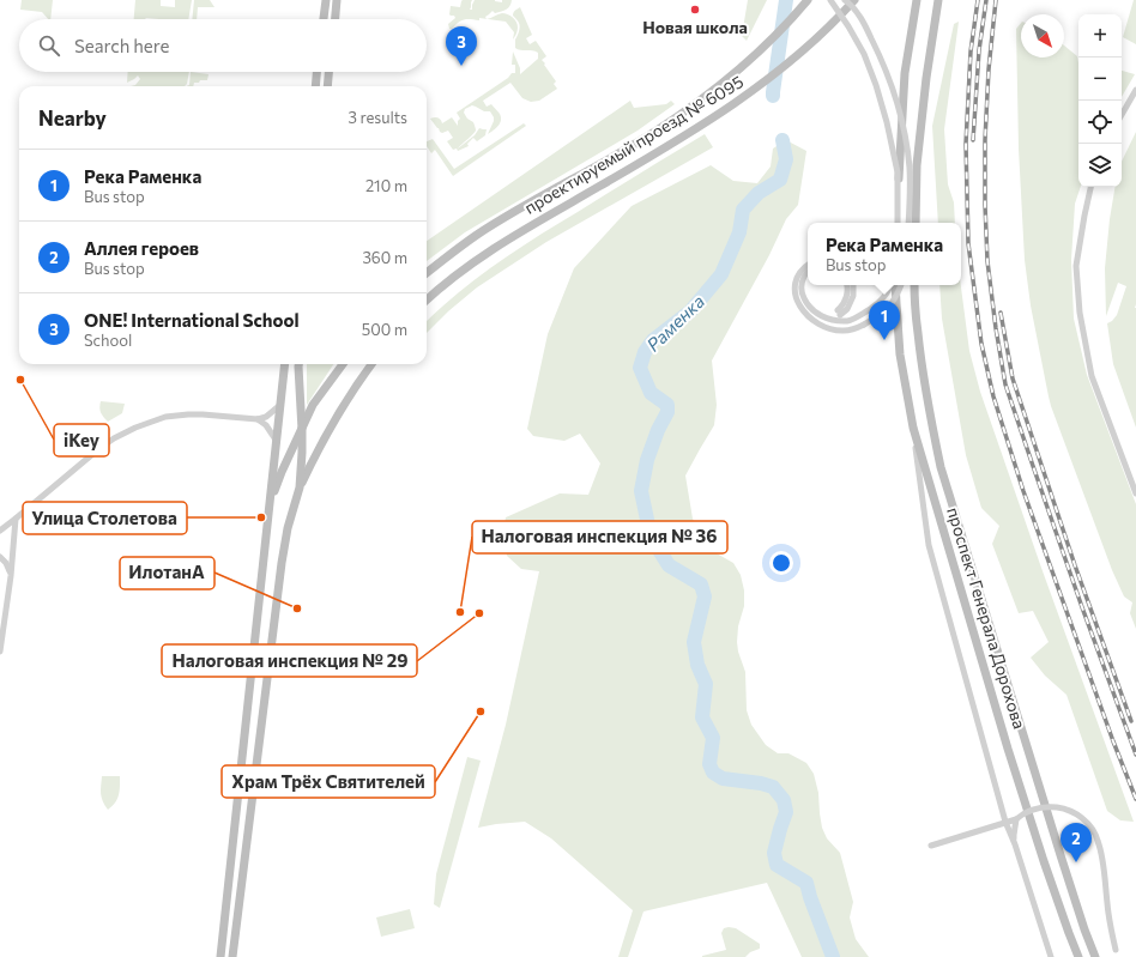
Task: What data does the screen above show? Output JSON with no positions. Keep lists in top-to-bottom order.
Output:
{
  "streets": {
    "main road": ["проектируемый проезд № 6095", "проспект Генерала Дорохова"]
  },
  "water": ["Раменка"],
  "places": [
    "Новая школа",
    "iKey",
    "Улица Столетова",
    "ИлотанА",
    "Налоговая инспекция № 36",
    "Налоговая инспекция № 29",
    "Храм Трёх Святителей"
  ],
  "north": "bottom right",
  "page": {
    "map_buttons": ["+", "−"],
    "search": "Search here",
    "pins": ["3", "1", "2"],
    "heading": ["Nearby", "3 results"],
    "list": [
      {
        "mark": "1",
        "name": "Река Раменка",
        "note": "Bus stop",
        "value": "210 m"
      },
      {
        "mark": "2",
        "name": "Аллея героев",
        "note": "Bus stop",
        "value": "360 m"
      },
      {
        "mark": "3",
        "name": "ONE! International School",
        "note": "School",
        "value": "500 m"
      }
    ],
    "popup": ["Река Раменка", "Bus stop"]
  }
}
